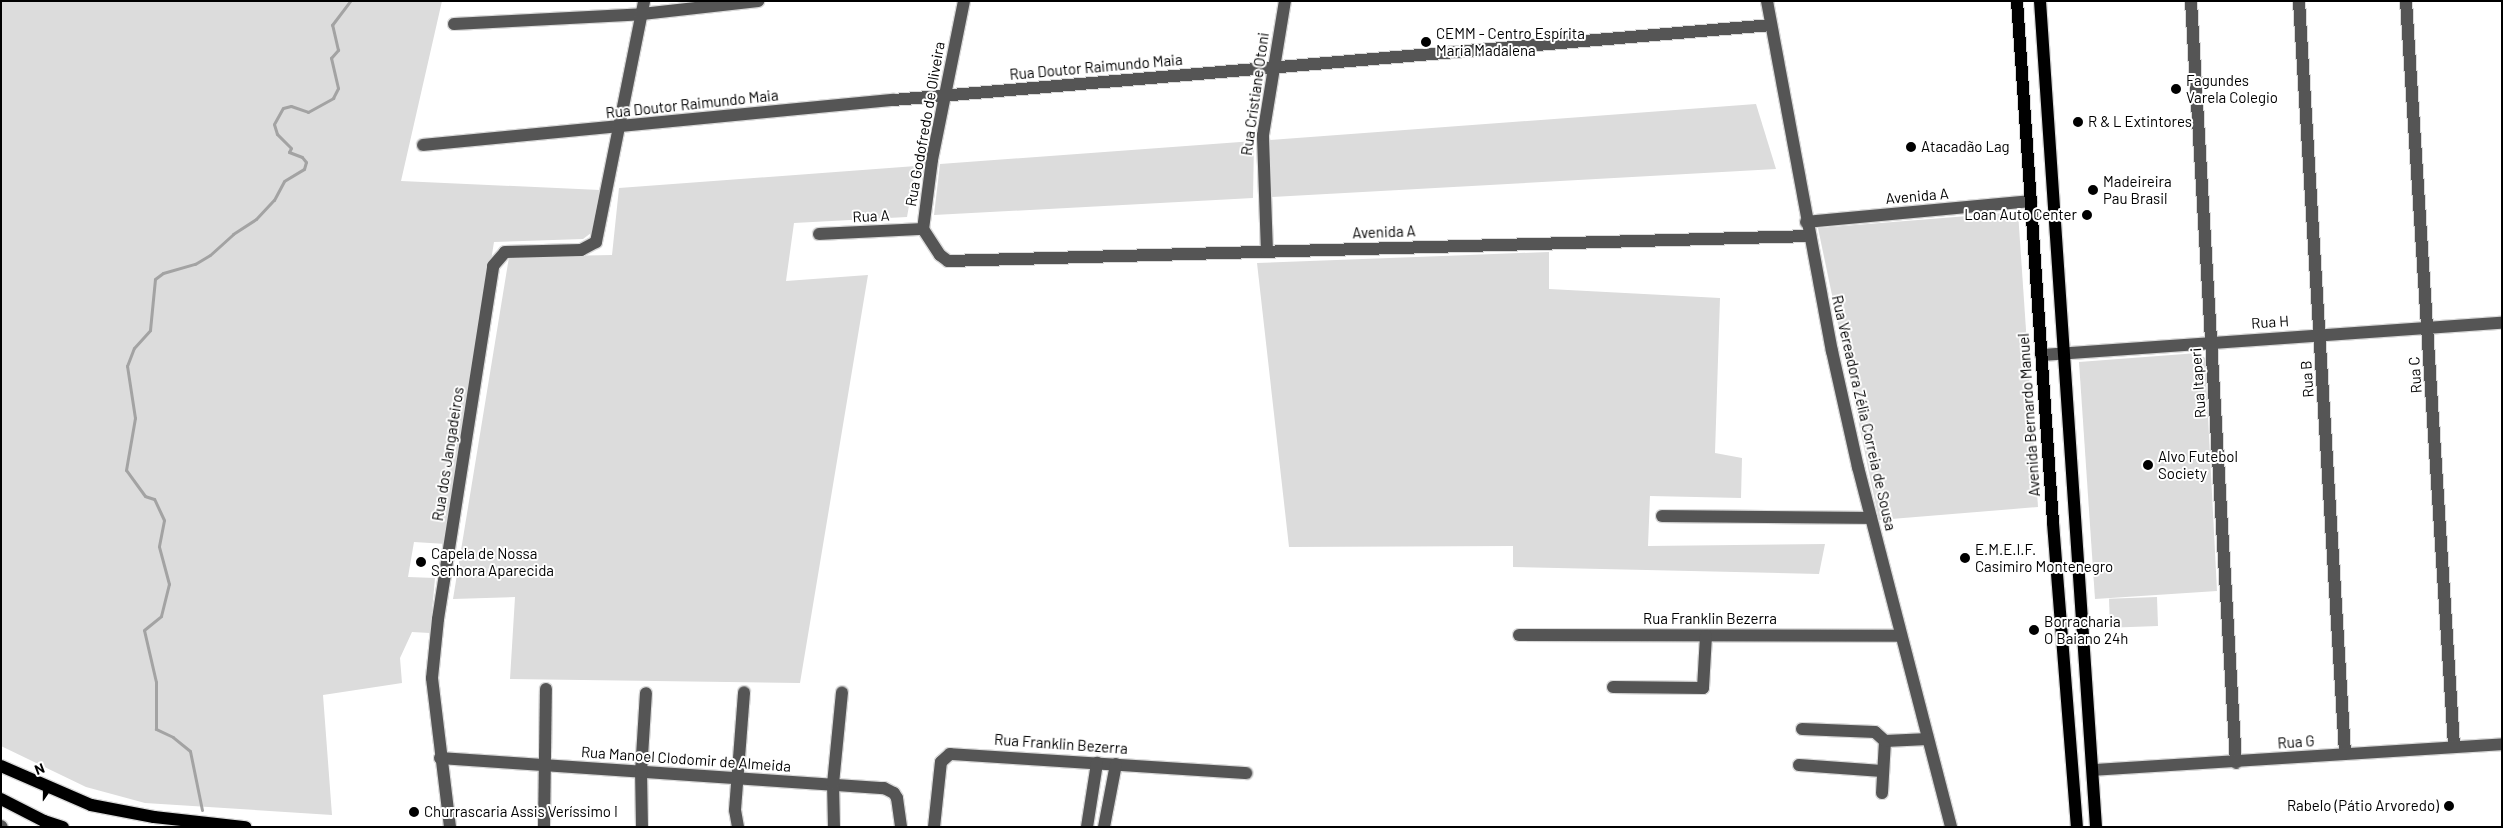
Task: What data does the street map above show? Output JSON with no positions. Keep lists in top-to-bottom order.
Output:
{
  "streets": {
    "main road": ["Avenida Bernardo Manuel"],
    "street": [
      "Rua Doutor Raimundo Maia",
      "Rua Cristiane Otoni",
      "Rua Godofredo de Oliveira",
      "Avenida A",
      "Rua A",
      "Rua H",
      "Rua C",
      "Rua B",
      "Rua Itaperi",
      "Rua Vereadora Zélia Correia de Sousa",
      "Rua dos Jangadeiros",
      "Rua Franklin Bezerra",
      "Rua G",
      "Rua Manoel Clodomir de Almeida"
    ]
  },
  "crossings": [
    ["Rua Doutor Raimundo Maia", "Rua Cristiane Otoni"],
    ["Rua Doutor Raimundo Maia", "Rua Godofredo de Oliveira"],
    ["Rua Doutor Raimundo Maia", "Rua Vereadora Zélia Correia de Sousa"],
    ["Rua Doutor Raimundo Maia", "Rua dos Jangadeiros"],
    ["Rua Cristiane Otoni", "Avenida A"],
    ["Rua Godofredo de Oliveira", "Avenida A"],
    ["Rua Godofredo de Oliveira", "Rua A"],
    ["Avenida A", "Rua Vereadora Zélia Correia de Sousa"],
    ["Avenida A", "Avenida Bernardo Manuel"],
    ["Rua H", "Rua C"],
    ["Rua H", "Rua B"],
    ["Rua H", "Rua Itaperi"],
    ["Rua H", "Avenida Bernardo Manuel"],
    ["Rua C", "Rua G"],
    ["Rua B", "Rua G"],
    ["Rua Itaperi", "Rua G"],
    ["Rua Vereadora Zélia Correia de Sousa", "Rua Franklin Bezerra"],
    ["Rua dos Jangadeiros", "Rua Manoel Clodomir de Almeida"]
  ],
  "places": [
    "CEMM - Centro Espírita Maria Madalena",
    "Fagundes Varela Colegio",
    "R & L Extintores",
    "Atacadão Lag",
    "Madeireira Pau Brasil",
    "Loan Auto Center",
    "Alvo Futebol Society",
    "E.M.E.I.F. Casimiro Montenegro",
    "Capela de Nossa Senhora Aparecida",
    "Borracharia O Baiano 24h",
    "Rabelo (Pátio Arvoredo)",
    "Churrascaria Assis Veríssimo I"
  ],
  "north": "top"
}
